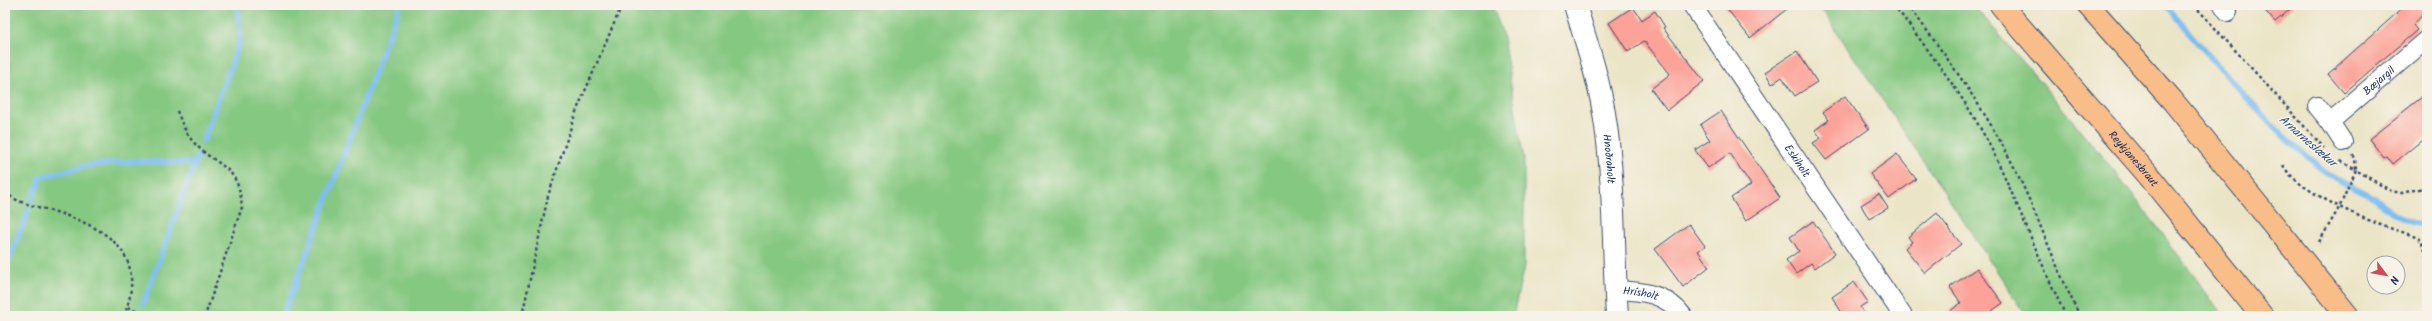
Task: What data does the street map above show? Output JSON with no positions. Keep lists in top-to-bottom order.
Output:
{
  "streets": {
    "highway": ["Reykjanesbraut"],
    "street": [
      "Bæjargil",
      "Hnoðraholt",
      "Eskiholt",
      "Hrísholt"
    ]
  },
  "crossings": [
    ["Hnoðraholt", "Hrísholt"]
  ],
  "water": ["Arnarneslækur"],
  "north": "bottom right"
}
